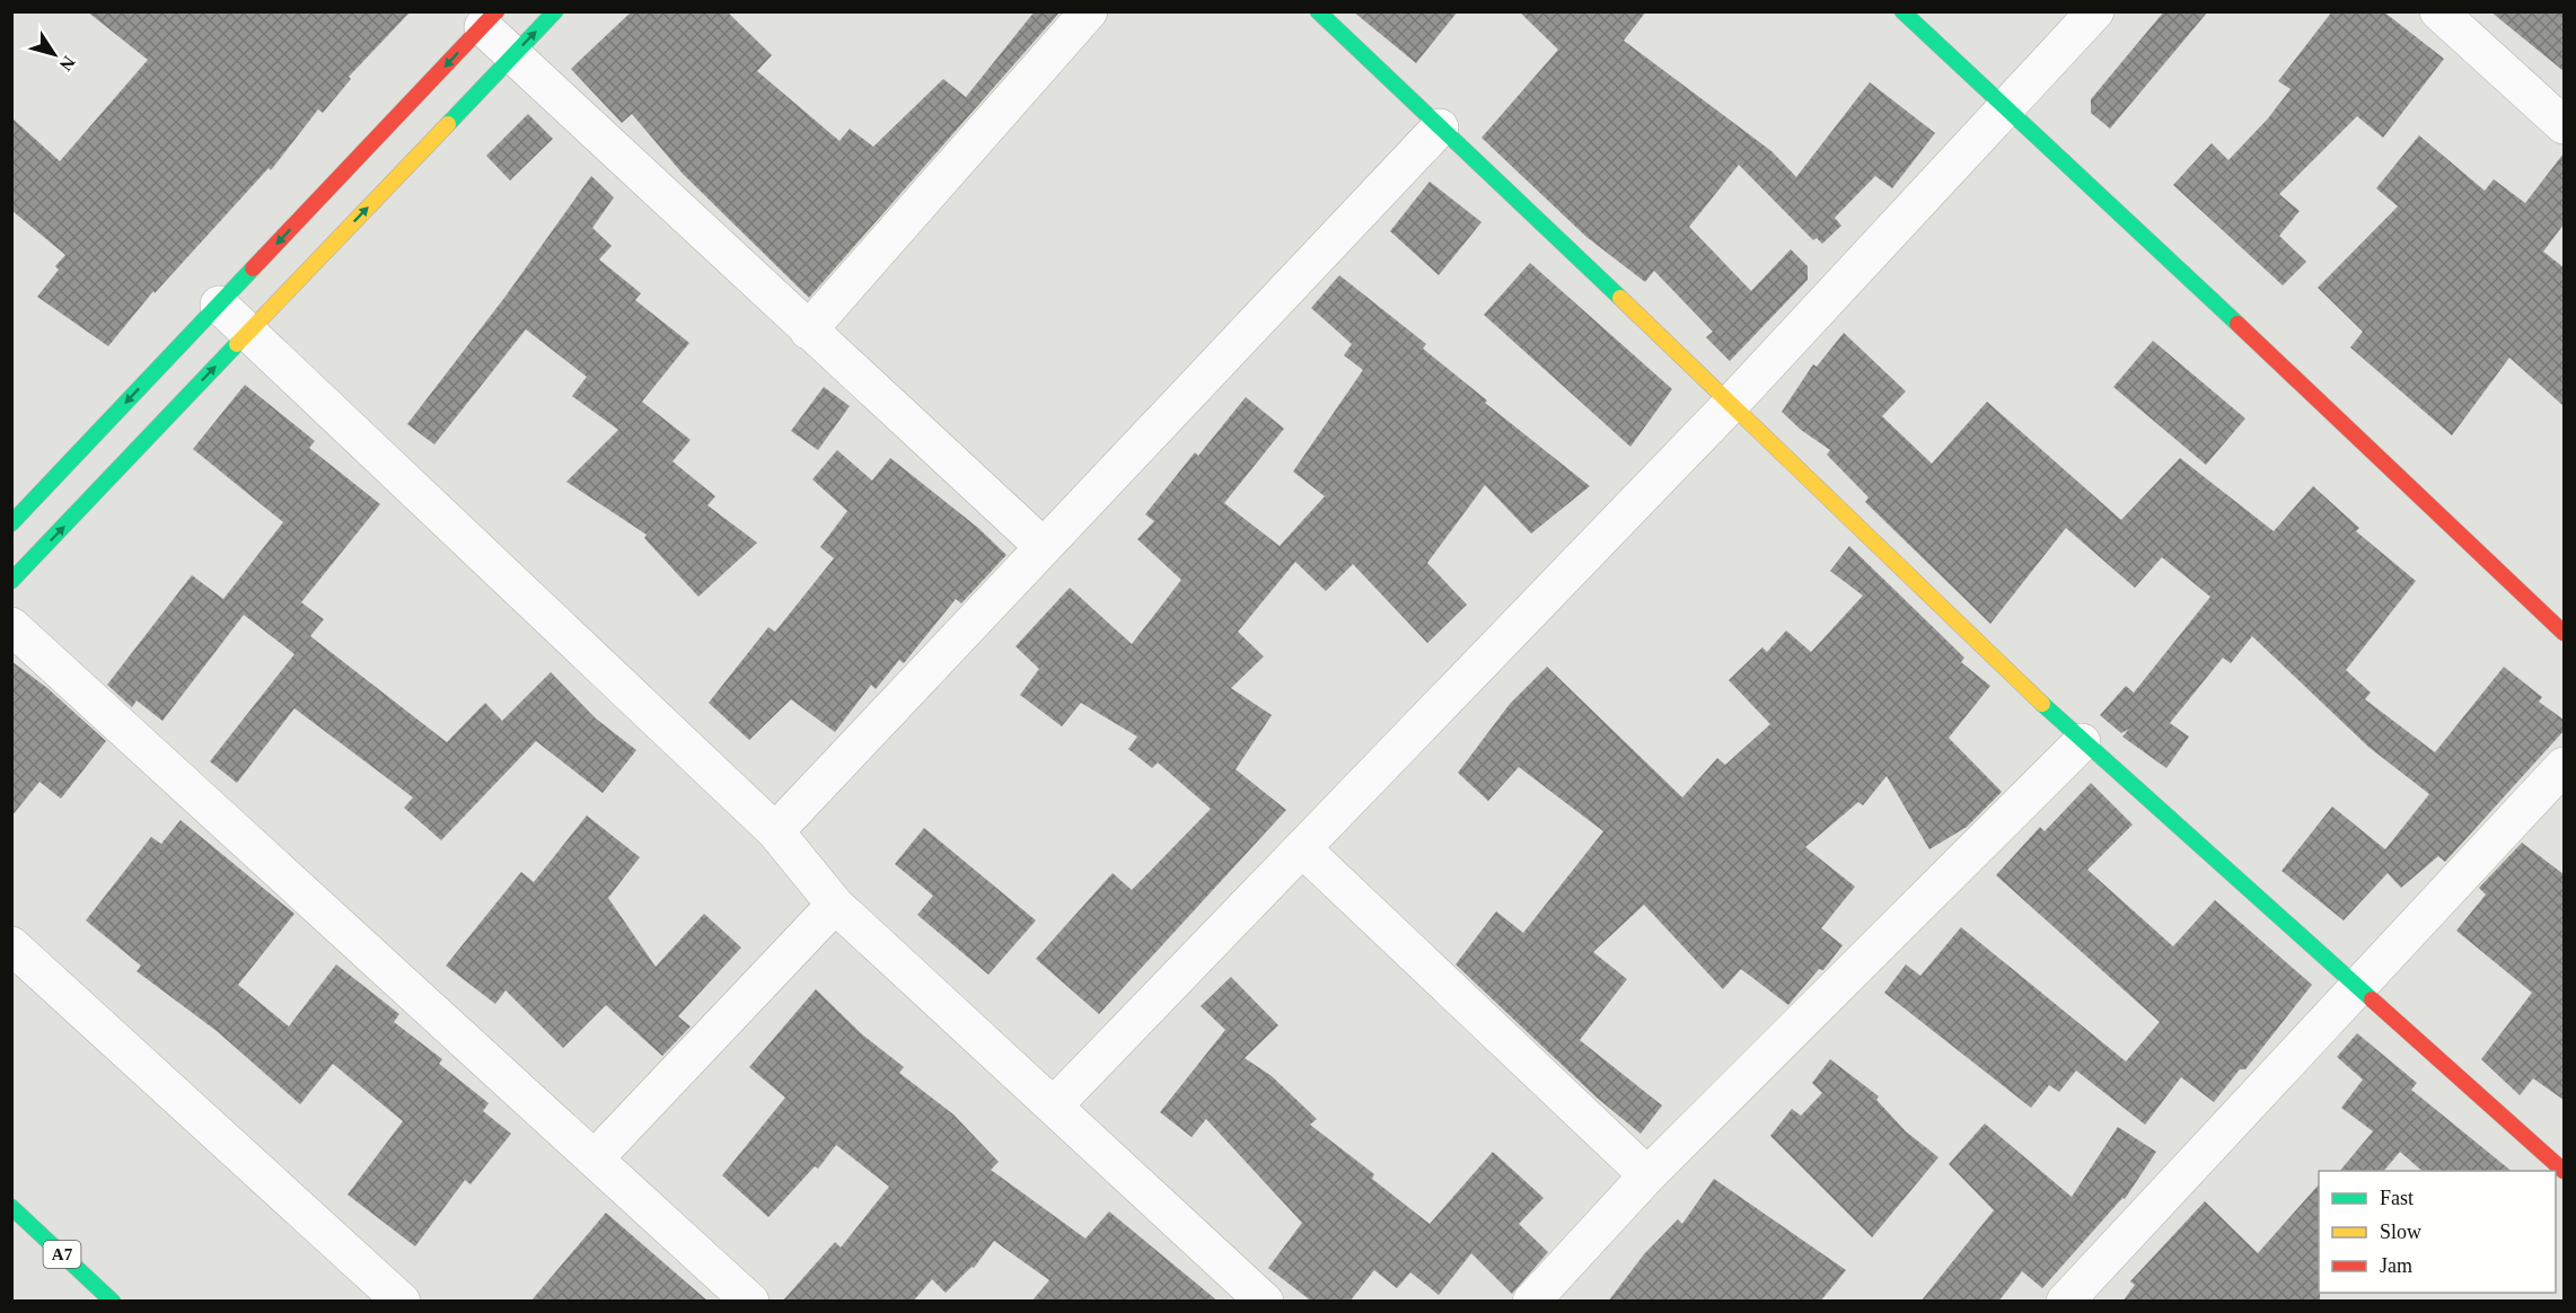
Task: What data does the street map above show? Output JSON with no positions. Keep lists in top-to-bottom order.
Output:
{
  "streets": {
    "main road": ["A7"]
  },
  "legend": ["Fast", "Slow", "Jam"],
  "north": "bottom right"
}
